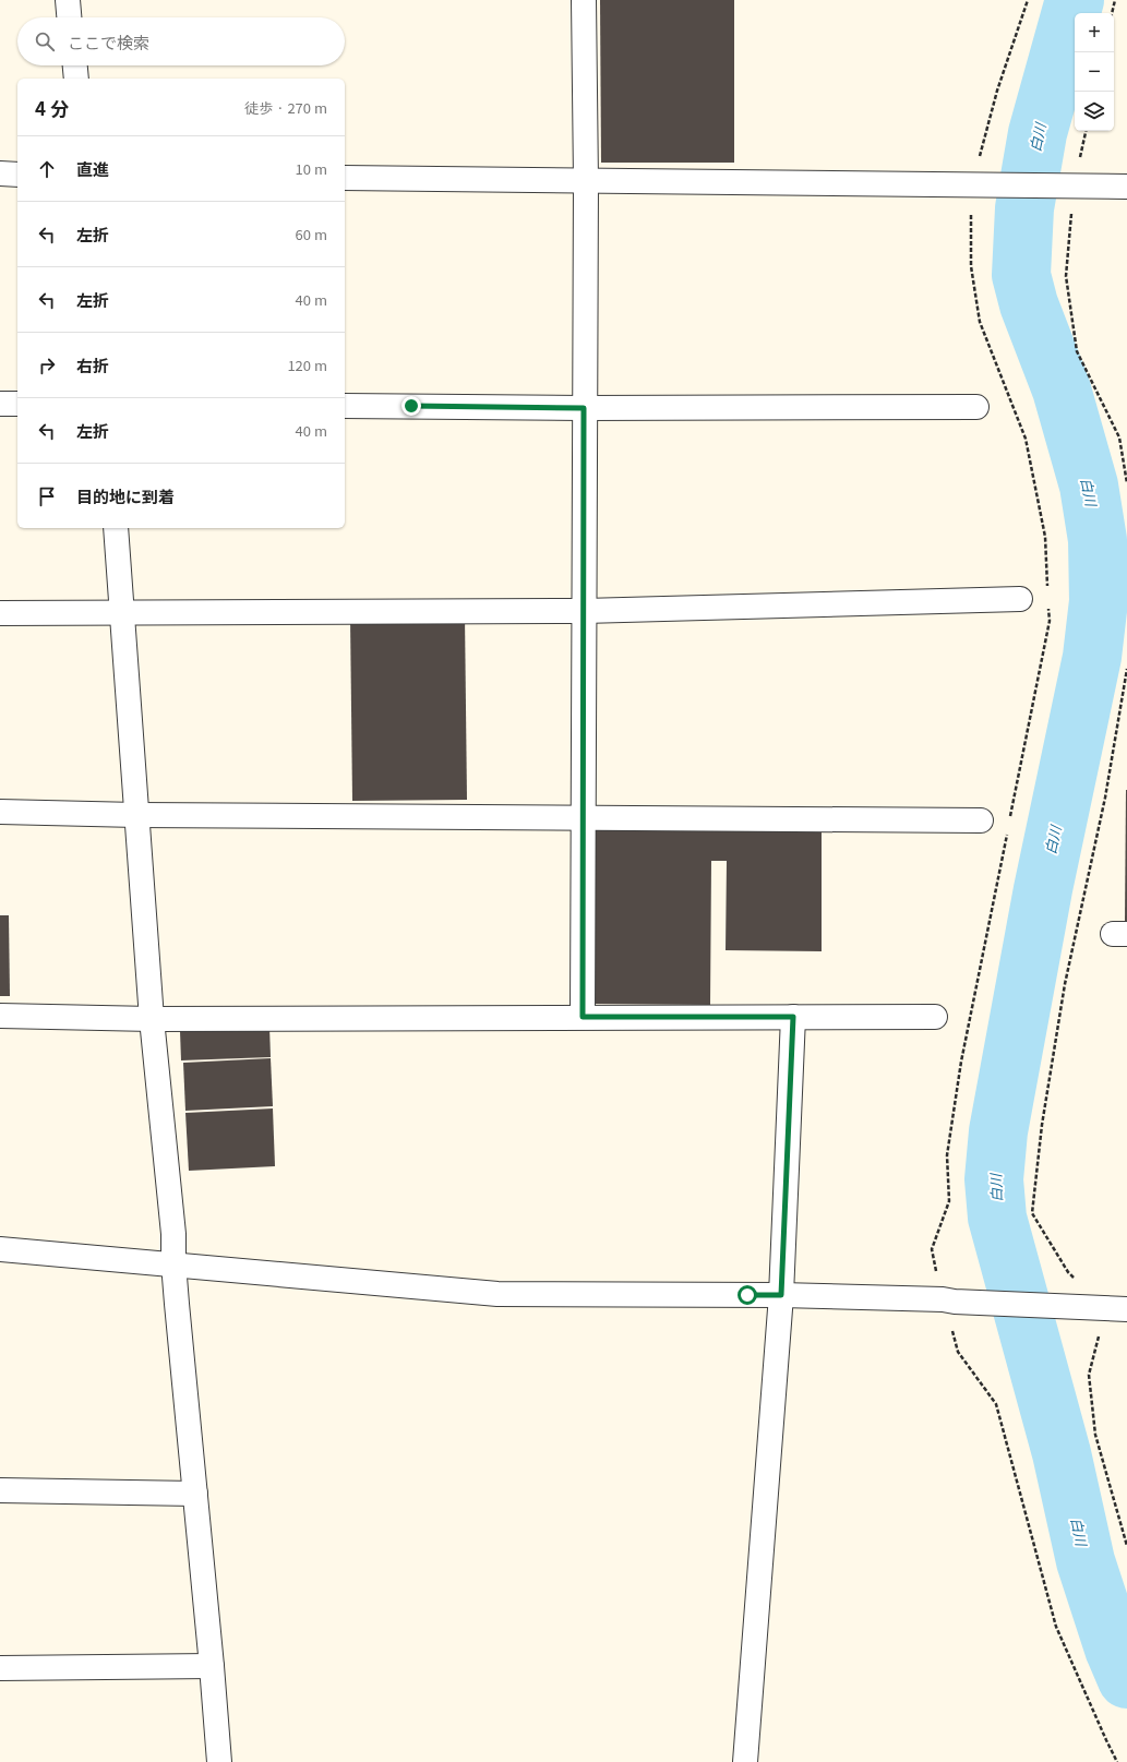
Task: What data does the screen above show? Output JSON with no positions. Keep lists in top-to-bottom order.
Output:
{
  "water": ["白川"],
  "page": {
    "map_buttons": ["+", "−"],
    "search": "ここで検索",
    "heading": ["4 分", "徒歩 · 270 m"],
    "list": [
      ["直進", "10 m"],
      ["左折", "60 m"],
      ["左折", "40 m"],
      ["右折", "120 m"],
      ["左折", "40 m"],
      "目的地に到着"
    ]
  }
}
